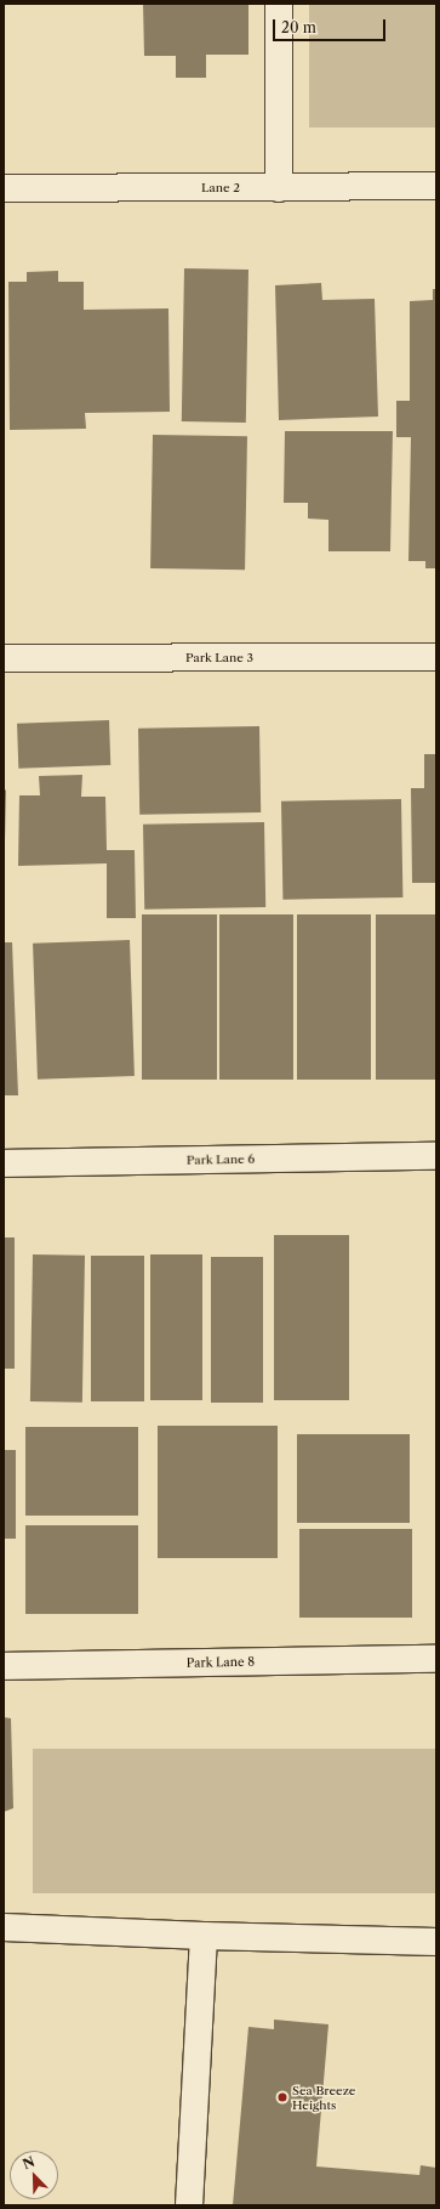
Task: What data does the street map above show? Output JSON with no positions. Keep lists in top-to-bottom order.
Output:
{
  "streets": {
    "street": [
      "Lane 2",
      "Park Lane 3",
      "Park Lane 6",
      "Park Lane 8"
    ]
  },
  "places": ["Sea Breeze Heights"],
  "scale_bar": "20 m",
  "north": "top left"
}
